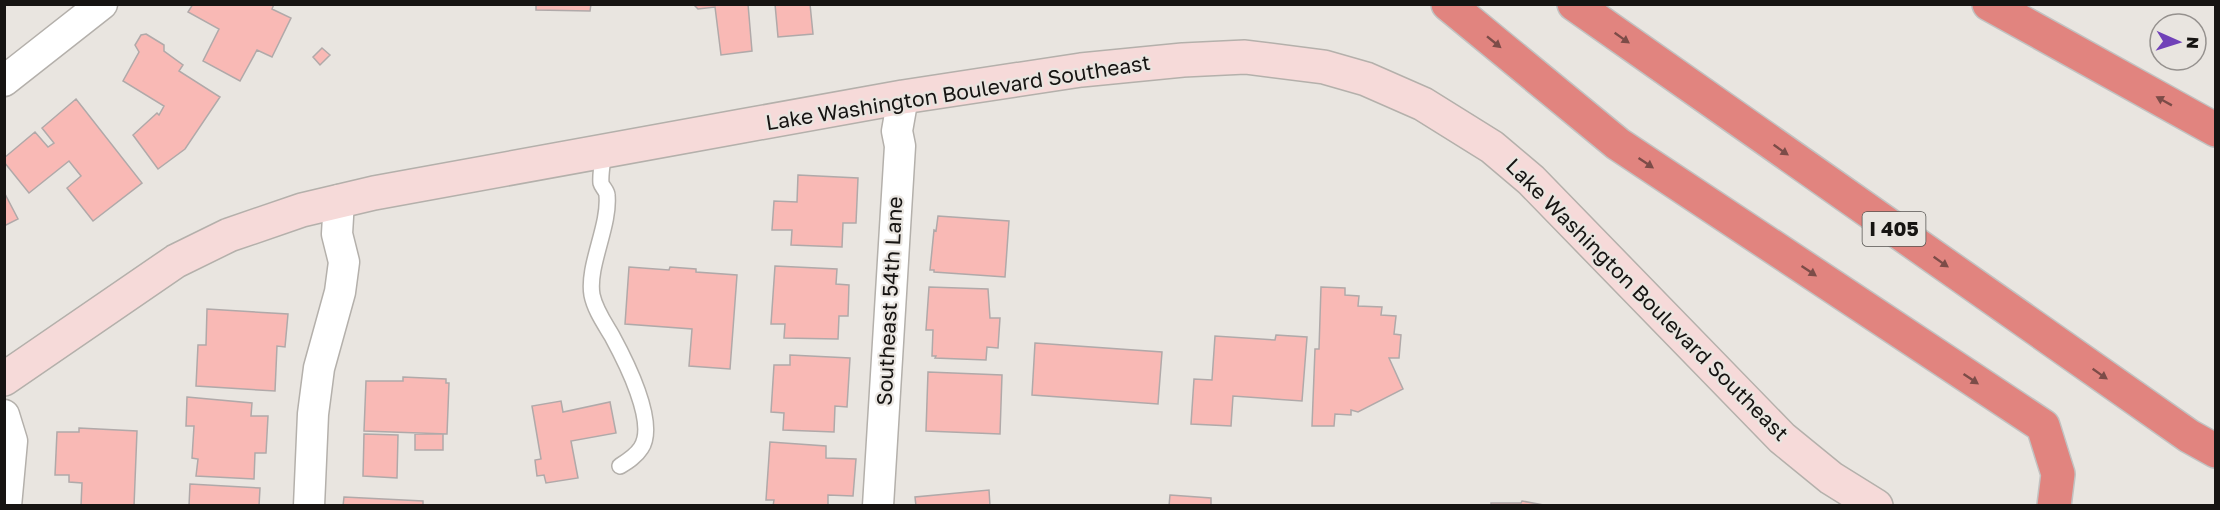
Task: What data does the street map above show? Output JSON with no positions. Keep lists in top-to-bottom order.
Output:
{
  "streets": {
    "highway": ["I 405"],
    "main road": ["Lake Washington Boulevard Southeast"],
    "street": ["Southeast 54th Lane"]
  },
  "crossings": [
    ["Lake Washington Boulevard Southeast", "Southeast 54th Lane"]
  ],
  "north": "right"
}
